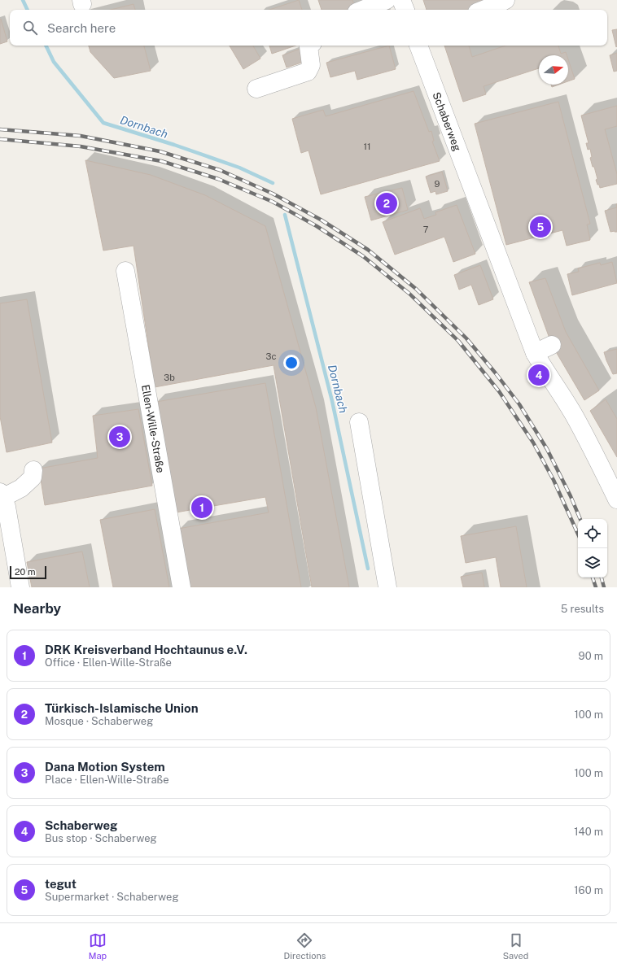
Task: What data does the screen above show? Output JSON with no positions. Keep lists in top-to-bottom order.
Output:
{
  "streets": {
    "street": ["Schaberweg", "Ellen-Wille-Straße"]
  },
  "water": ["Dornbach"],
  "house_numbers": [
    "11",
    "9",
    "7",
    "3c",
    "3b"
  ],
  "scale_bar": "20 m",
  "north": "right",
  "page": {
    "search": "Search here",
    "pins": [
      "2",
      "5",
      "4",
      "3",
      "1"
    ],
    "scale": "20 m",
    "heading": ["Nearby", "5 results"],
    "list": [
      {
        "mark": "1",
        "name": "DRK Kreisverband Hochtaunus e.V.",
        "note": "Office · Ellen-Wille-Straße",
        "value": "90 m"
      },
      {
        "mark": "2",
        "name": "Türkisch-Islamische Union",
        "note": "Mosque · Schaberweg",
        "value": "100 m"
      },
      {
        "mark": "3",
        "name": "Dana Motion System",
        "note": "Place · Ellen-Wille-Straße",
        "value": "100 m"
      },
      {
        "mark": "4",
        "name": "Schaberweg",
        "note": "Bus stop · Schaberweg",
        "value": "140 m"
      },
      {
        "mark": "5",
        "name": "tegut",
        "note": "Supermarket · Schaberweg",
        "value": "160 m"
      }
    ],
    "nav": ["Map", "Directions", "Saved"]
  }
}
